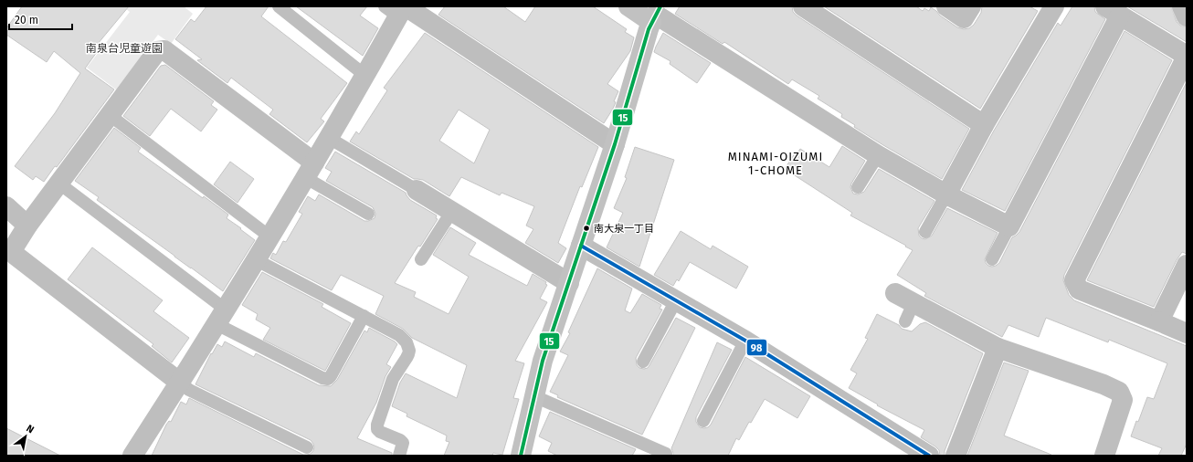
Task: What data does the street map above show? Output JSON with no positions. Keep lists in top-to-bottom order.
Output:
{
  "districts": ["MINAMI-OIZUMI 1-CHOME"],
  "parks": ["南泉台児童遊園"],
  "places": ["南大泉一丁目"],
  "lines": ["transit line 15", "transit line 98"],
  "scale_bar": "20 m",
  "north": "top right"
}
